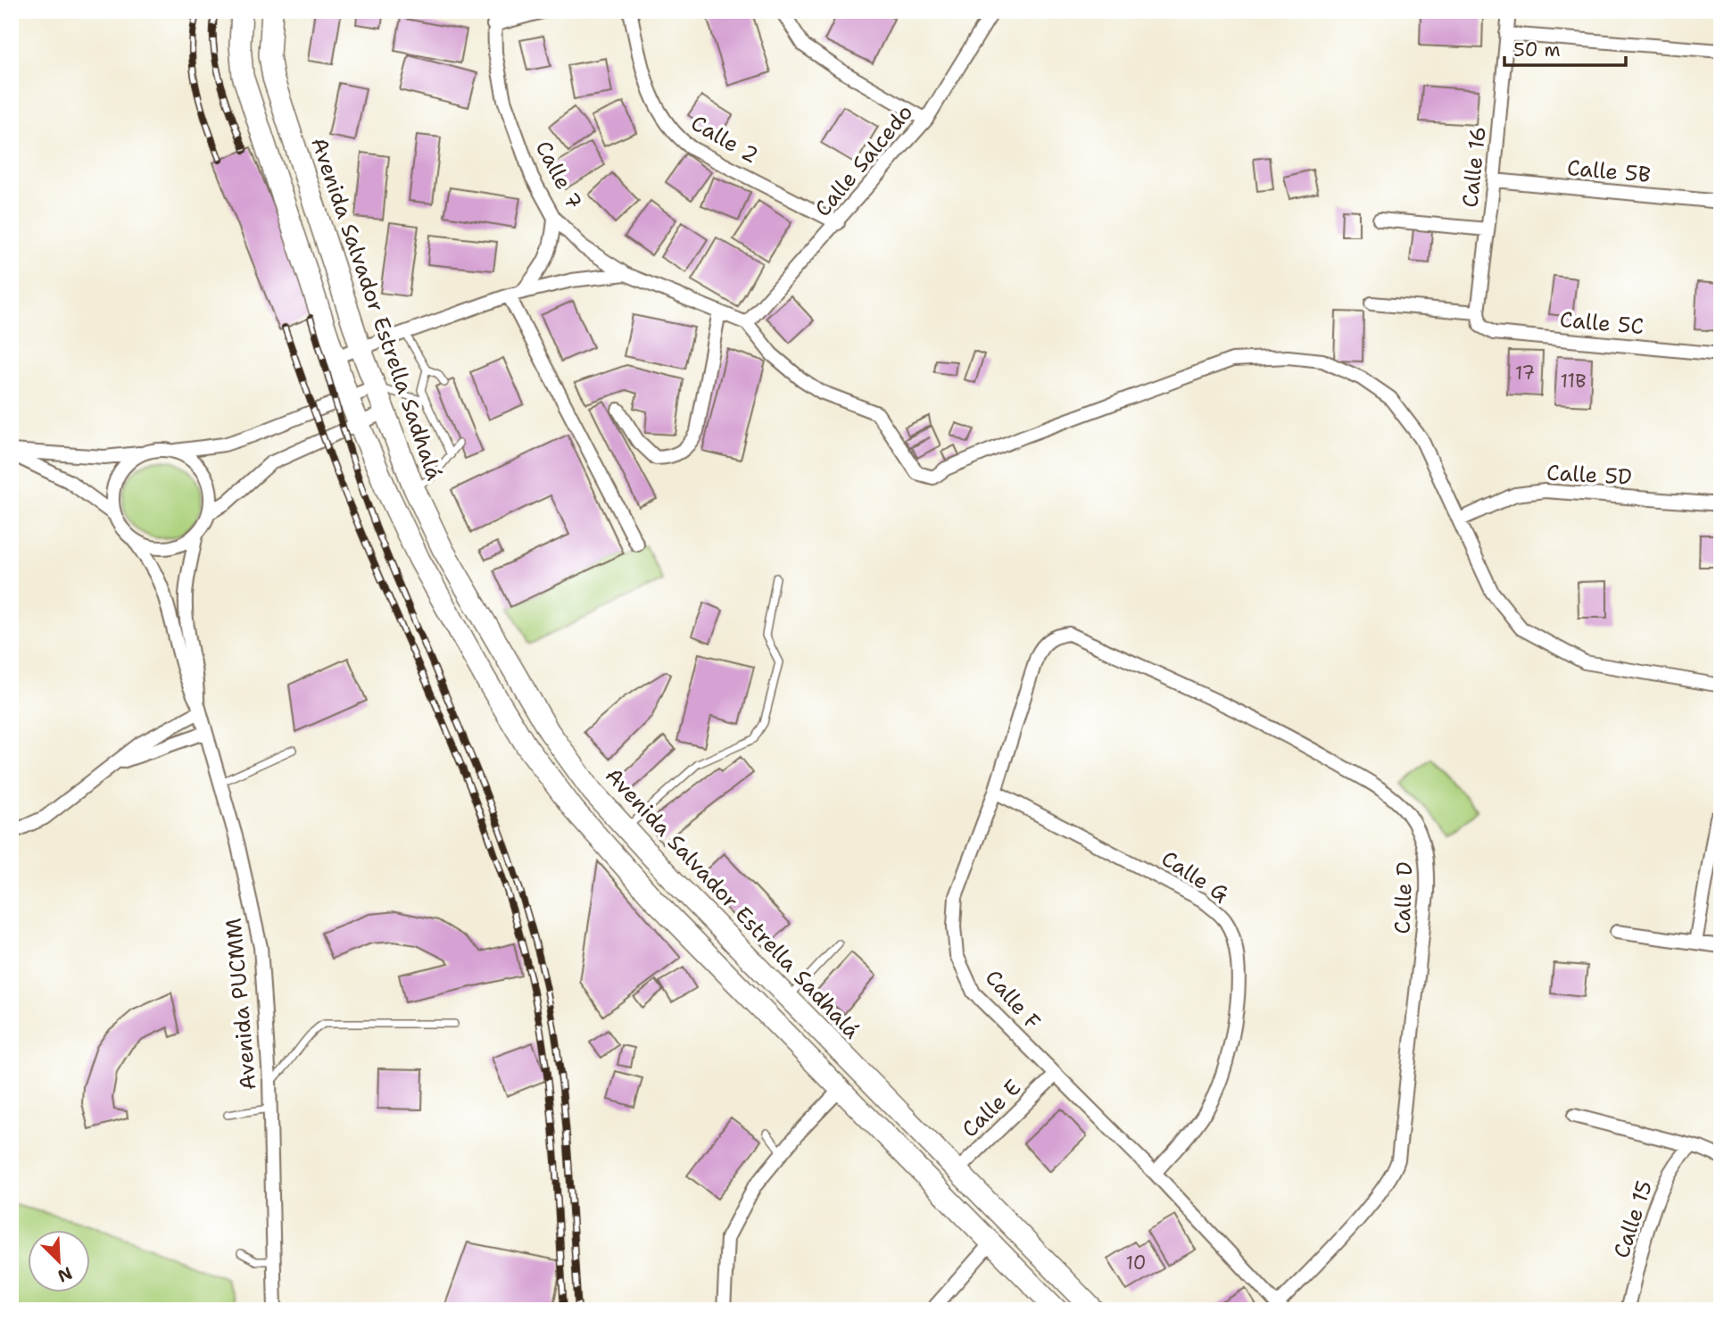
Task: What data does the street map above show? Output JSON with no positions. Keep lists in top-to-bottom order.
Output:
{
  "streets": {
    "main road": ["Avenida Salvador Estrella Sadhalá"],
    "street": [
      "Calle 2",
      "Calle Salcedo",
      "Calle 16",
      "Calle 5B",
      "Calle 7",
      "Calle 5C",
      "Calle 5D",
      "Calle G",
      "Calle D",
      "Calle F",
      "Avenida PUCMM",
      "Calle E",
      "Calle 15"
    ]
  },
  "crossings": [
    ["Calle 2", "Calle Salcedo"],
    ["Calle Salcedo", "Calle 7"],
    ["Calle 16", "Calle 5B"],
    ["Calle 16", "Calle 5C"],
    ["Avenida Salvador Estrella Sadhalá", "Calle E"],
    ["Calle G", "Calle F"],
    ["Calle D", "Calle F"],
    ["Calle F", "Calle E"]
  ],
  "house_numbers": ["17", "11B", "10"],
  "scale_bar": "50 m",
  "north": "bottom right"
}
